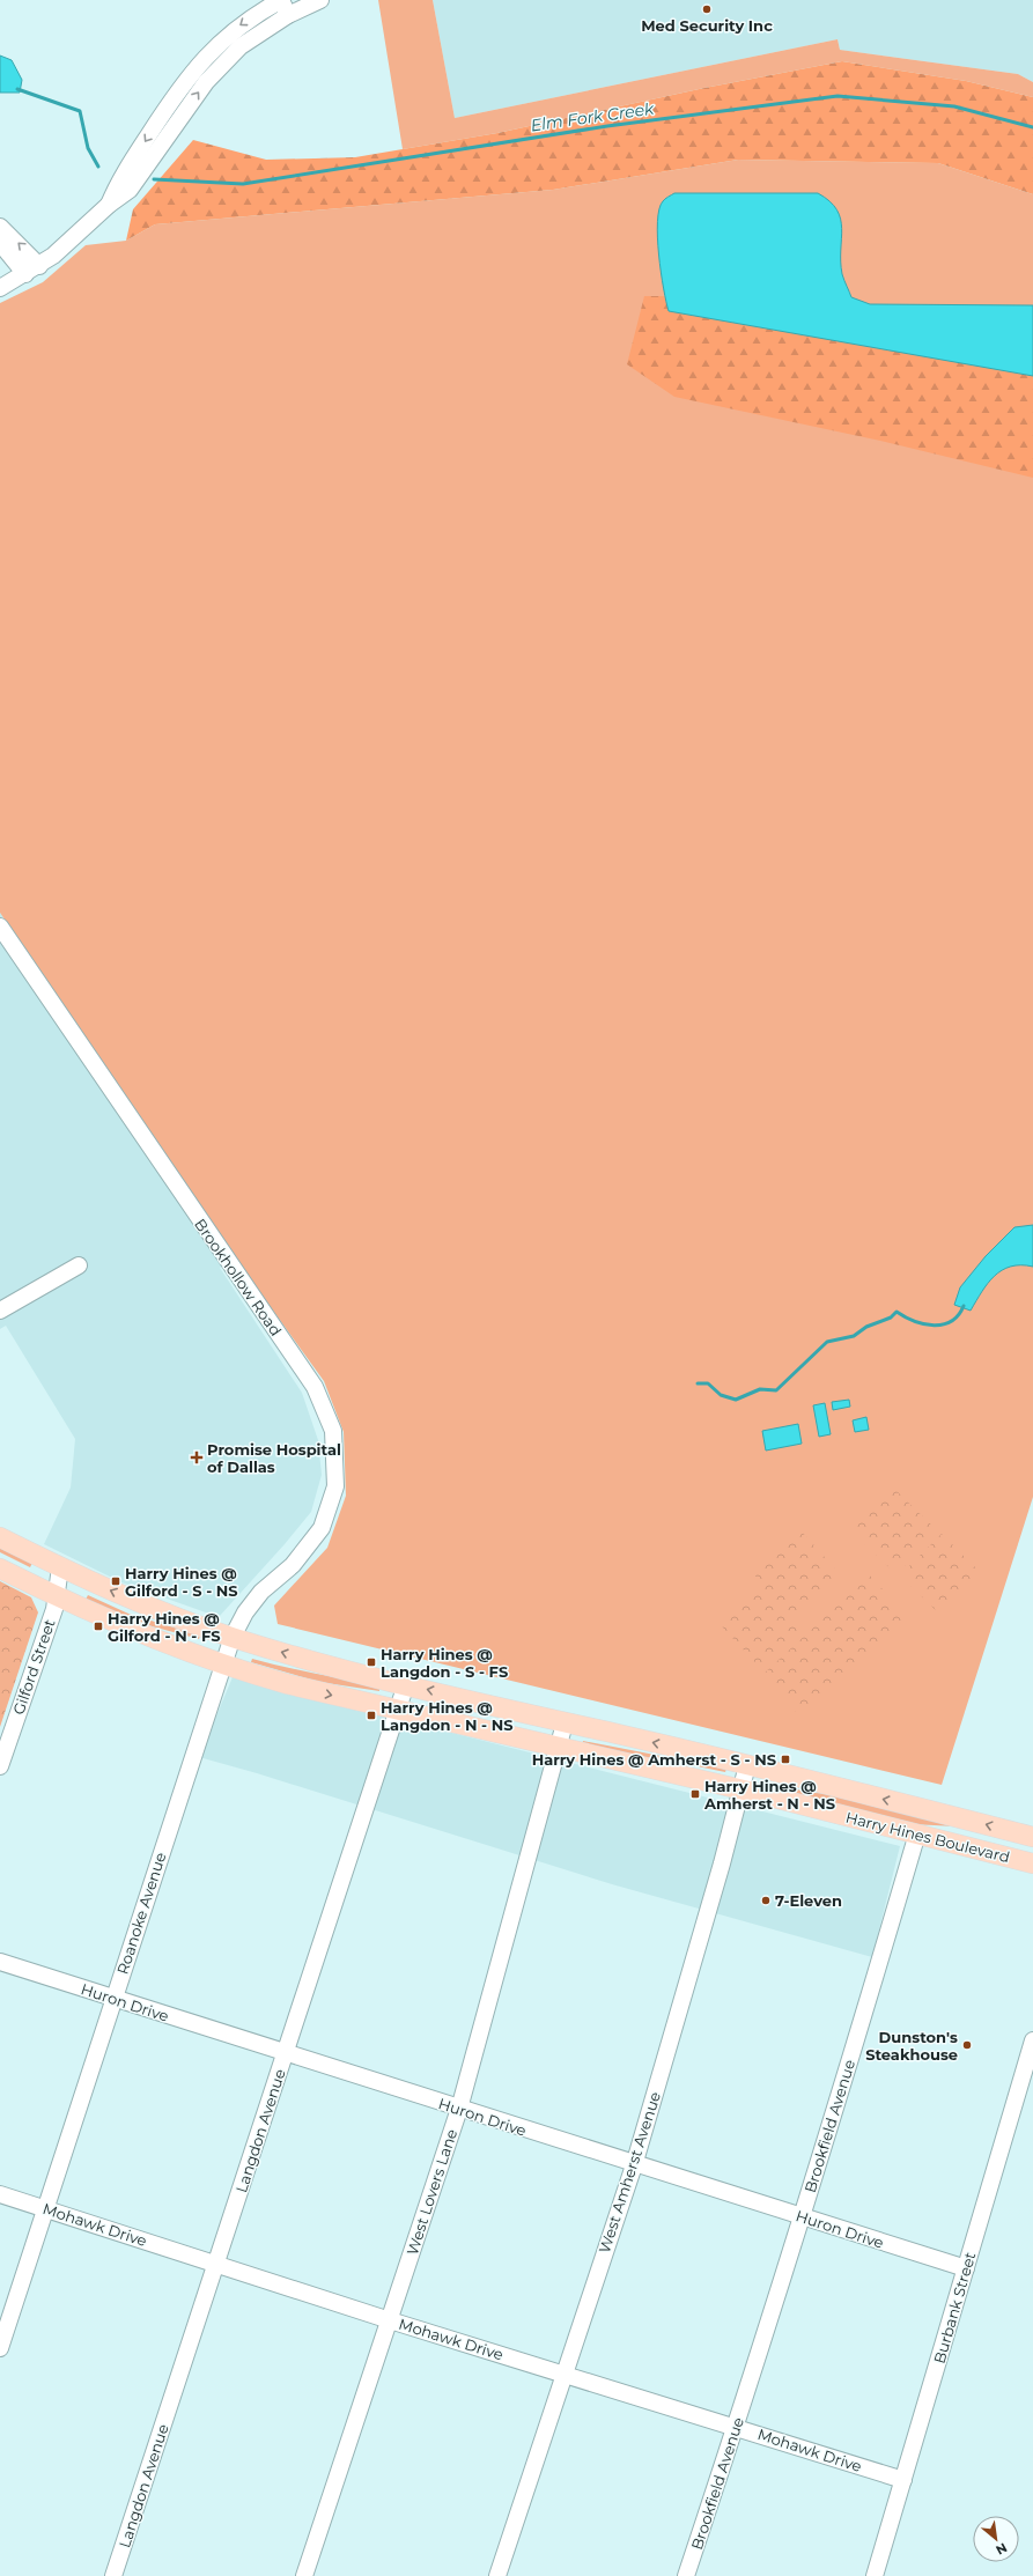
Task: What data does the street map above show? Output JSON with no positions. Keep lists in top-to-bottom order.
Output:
{
  "streets": {
    "main road": ["Harry Hines Boulevard"],
    "street": [
      "Brookhollow Road",
      "Gilford Street",
      "Roanoke Avenue",
      "Huron Drive",
      "Brookfield Avenue",
      "Langdon Avenue",
      "West Amherst Avenue",
      "West Lovers Lane",
      "Mohawk Drive",
      "Burbank Street"
    ]
  },
  "crossings": [
    ["Brookhollow Road", "Harry Hines Boulevard"],
    ["Brookhollow Road", "Roanoke Avenue"],
    ["Gilford Street", "Harry Hines Boulevard"],
    ["Harry Hines Boulevard", "Roanoke Avenue"],
    ["Harry Hines Boulevard", "Brookfield Avenue"],
    ["Harry Hines Boulevard", "Langdon Avenue"],
    ["Harry Hines Boulevard", "West Amherst Avenue"],
    ["Harry Hines Boulevard", "West Lovers Lane"],
    ["Roanoke Avenue", "Huron Drive"],
    ["Roanoke Avenue", "Mohawk Drive"],
    ["Huron Drive", "Brookfield Avenue"],
    ["Huron Drive", "Langdon Avenue"],
    ["Huron Drive", "West Amherst Avenue"],
    ["Huron Drive", "West Lovers Lane"],
    ["Huron Drive", "Burbank Street"],
    ["Brookfield Avenue", "Mohawk Drive"],
    ["Langdon Avenue", "Mohawk Drive"],
    ["West Amherst Avenue", "Mohawk Drive"],
    ["West Lovers Lane", "Mohawk Drive"],
    ["Mohawk Drive", "Burbank Street"]
  ],
  "water": ["Elm Fork Creek"],
  "places": {
    "other": ["Med Security Inc", "7-Eleven", "Dunston's Steakhouse"],
    "health": ["Promise Hospital of Dallas"],
    "transit": [
      "Harry Hines @ Gilford - S - NS",
      "Harry Hines @ Gilford - N - FS",
      "Harry Hines @ Langdon - S - FS",
      "Harry Hines @ Langdon - N - NS",
      "Harry Hines @ Amherst - S - NS",
      "Harry Hines @ Amherst - N - NS"
    ]
  },
  "north": "bottom right"
}
